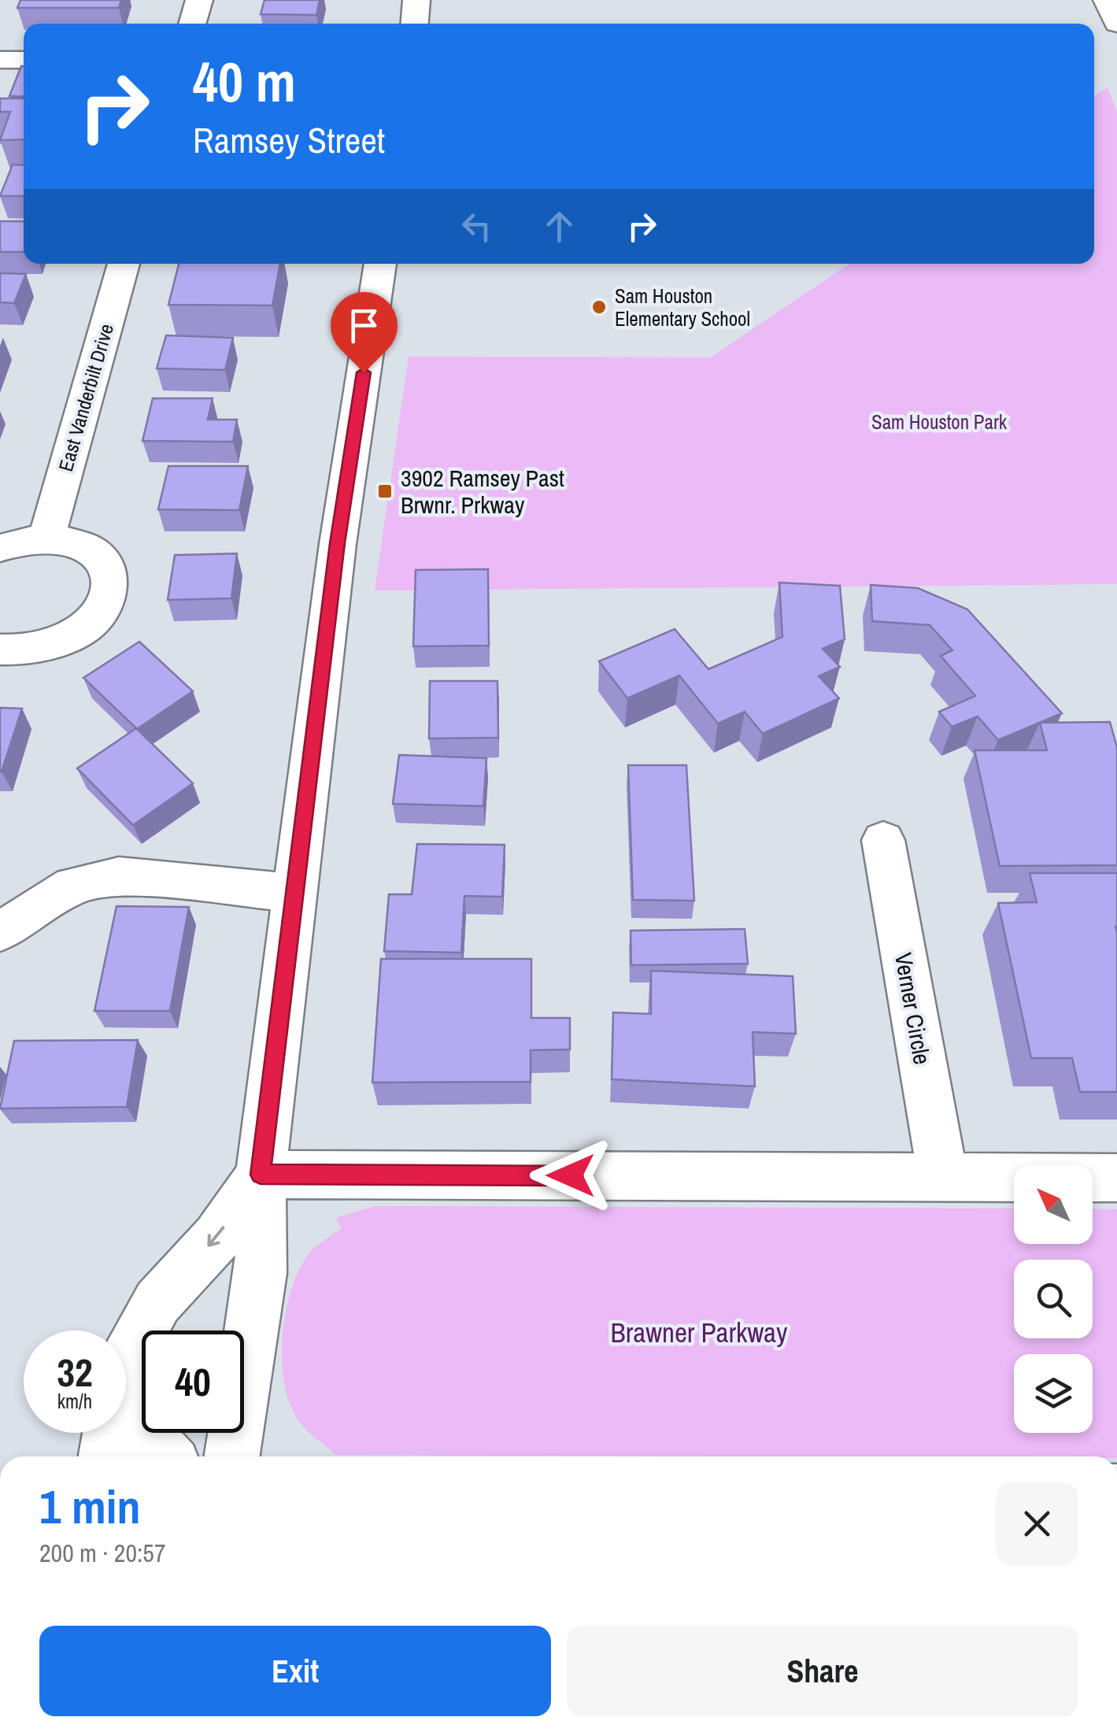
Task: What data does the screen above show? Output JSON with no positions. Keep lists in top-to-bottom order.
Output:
{
  "streets": {
    "street": ["East Vanderbilt Drive", "Verner Circle"]
  },
  "parks": ["Sam Houston Park", "Brawner Parkway"],
  "places": {
    "other": ["Sam Houston Elementary School"],
    "transit": ["3902 Ramsey Past Brwnr. Prkway"]
  },
  "north": "top left",
  "page": {
    "turn": ["40 m", "Ramsey Street"],
    "speed": "32 km/h",
    "limit": "40",
    "heading": ["1 min", "200 m · 20:57"],
    "buttons": ["Exit", "Share"]
  }
}
